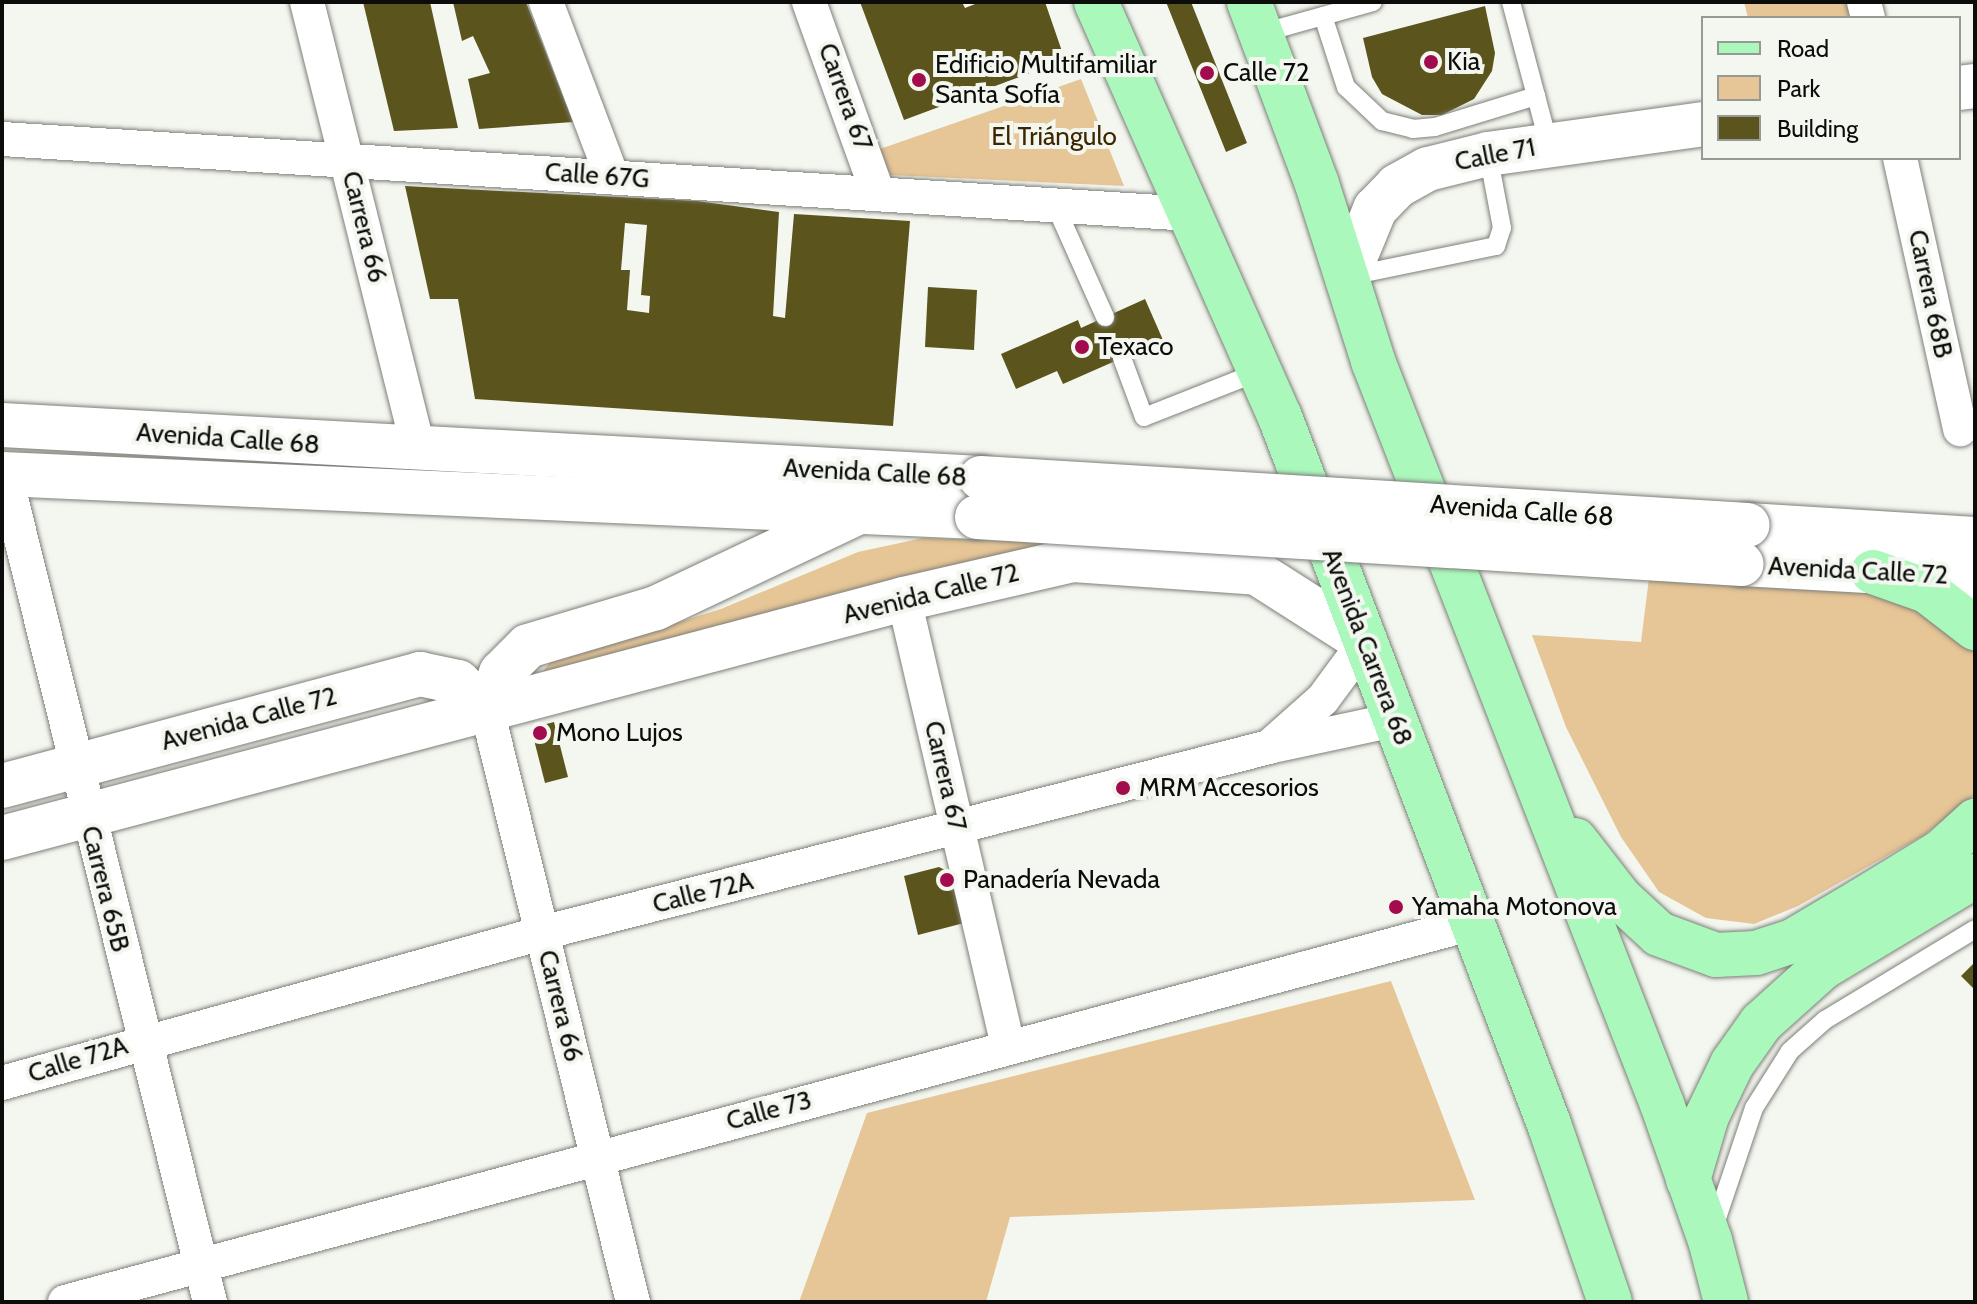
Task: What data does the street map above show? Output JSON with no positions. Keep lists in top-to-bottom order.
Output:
{
  "streets": {
    "main road": [
      "Calle 71",
      "Avenida Calle 68",
      "Avenida Calle 72",
      "Avenida Carrera 68"
    ],
    "street": [
      "Carrera 67",
      "Calle 67G",
      "Carrera 66",
      "Carrera 68B",
      "Carrera 65B",
      "Calle 72A",
      "Calle 73"
    ]
  },
  "crossings": [
    ["Carrera 67", "Calle 67G"],
    ["Carrera 67", "Avenida Calle 72"],
    ["Carrera 67", "Calle 72A"],
    ["Carrera 67", "Calle 73"],
    ["Calle 67G", "Carrera 66"],
    ["Calle 67G", "Avenida Carrera 68"],
    ["Carrera 66", "Avenida Calle 68"],
    ["Carrera 66", "Avenida Calle 72"],
    ["Carrera 66", "Calle 72A"],
    ["Carrera 66", "Calle 73"],
    ["Avenida Calle 68", "Avenida Calle 72"],
    ["Avenida Calle 68", "Carrera 65B"],
    ["Avenida Calle 72", "Avenida Carrera 68"],
    ["Avenida Calle 72", "Carrera 65B"],
    ["Avenida Calle 72", "Calle 72A"],
    ["Avenida Carrera 68", "Calle 72A"],
    ["Avenida Carrera 68", "Calle 73"],
    ["Carrera 65B", "Calle 72A"],
    ["Carrera 65B", "Calle 73"]
  ],
  "parks": ["El Triángulo"],
  "places": [
    "Kia",
    "Calle 72",
    "Edificio Multifamiliar Santa Sofía",
    "Texaco",
    "Mono Lujos",
    "MRM Accesorios",
    "Panadería Nevada",
    "Yamaha Motonova"
  ],
  "legend": ["Road", "Park", "Building"]
}
